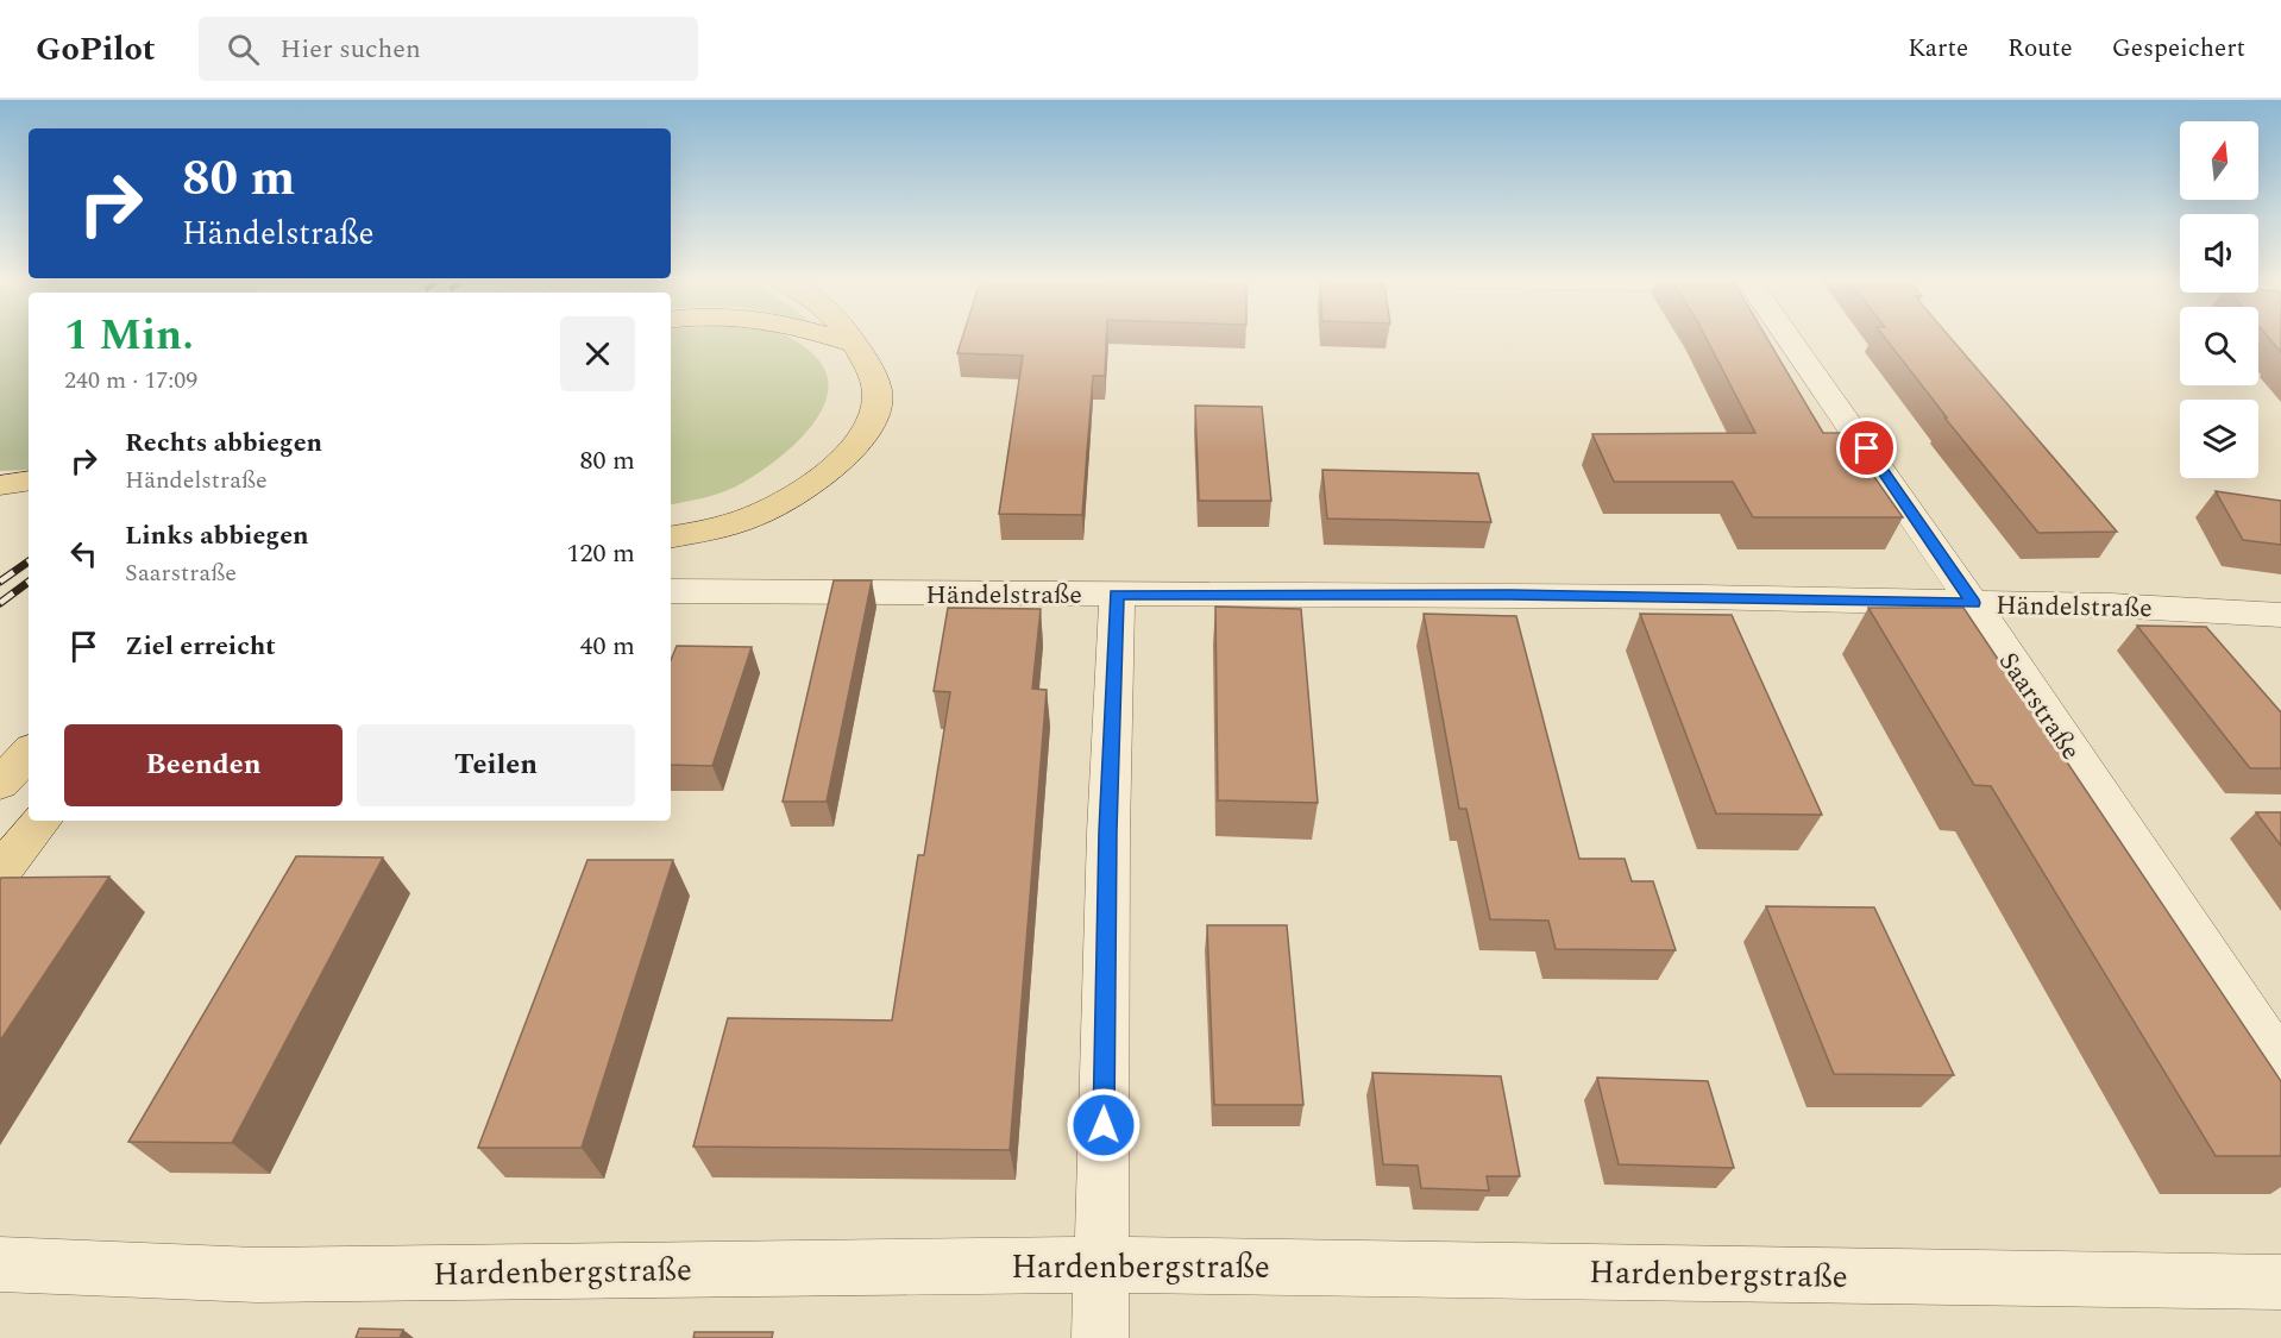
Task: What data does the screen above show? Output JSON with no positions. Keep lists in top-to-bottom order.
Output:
{
  "streets": {
    "street": ["Händelstraße", "Saarstraße", "Hardenbergstraße"]
  },
  "crossings": [
    ["Händelstraße", "Saarstraße"]
  ],
  "north": "top",
  "page": {
    "header": "GoPilot",
    "search": "Hier suchen",
    "nav": ["Karte", "Route", "Gespeichert"],
    "turn": ["80 m", "Händelstraße"],
    "heading": ["1 Min.", "240 m · 17:09"],
    "list": [
      {
        "name": "Rechts abbiegen",
        "note": "Händelstraße",
        "value": "80 m"
      },
      {
        "name": "Links abbiegen",
        "note": "Saarstraße",
        "value": "120 m"
      },
      {
        "name": "Ziel erreicht",
        "value": "40 m"
      }
    ],
    "buttons": ["Beenden", "Teilen"]
  }
}
